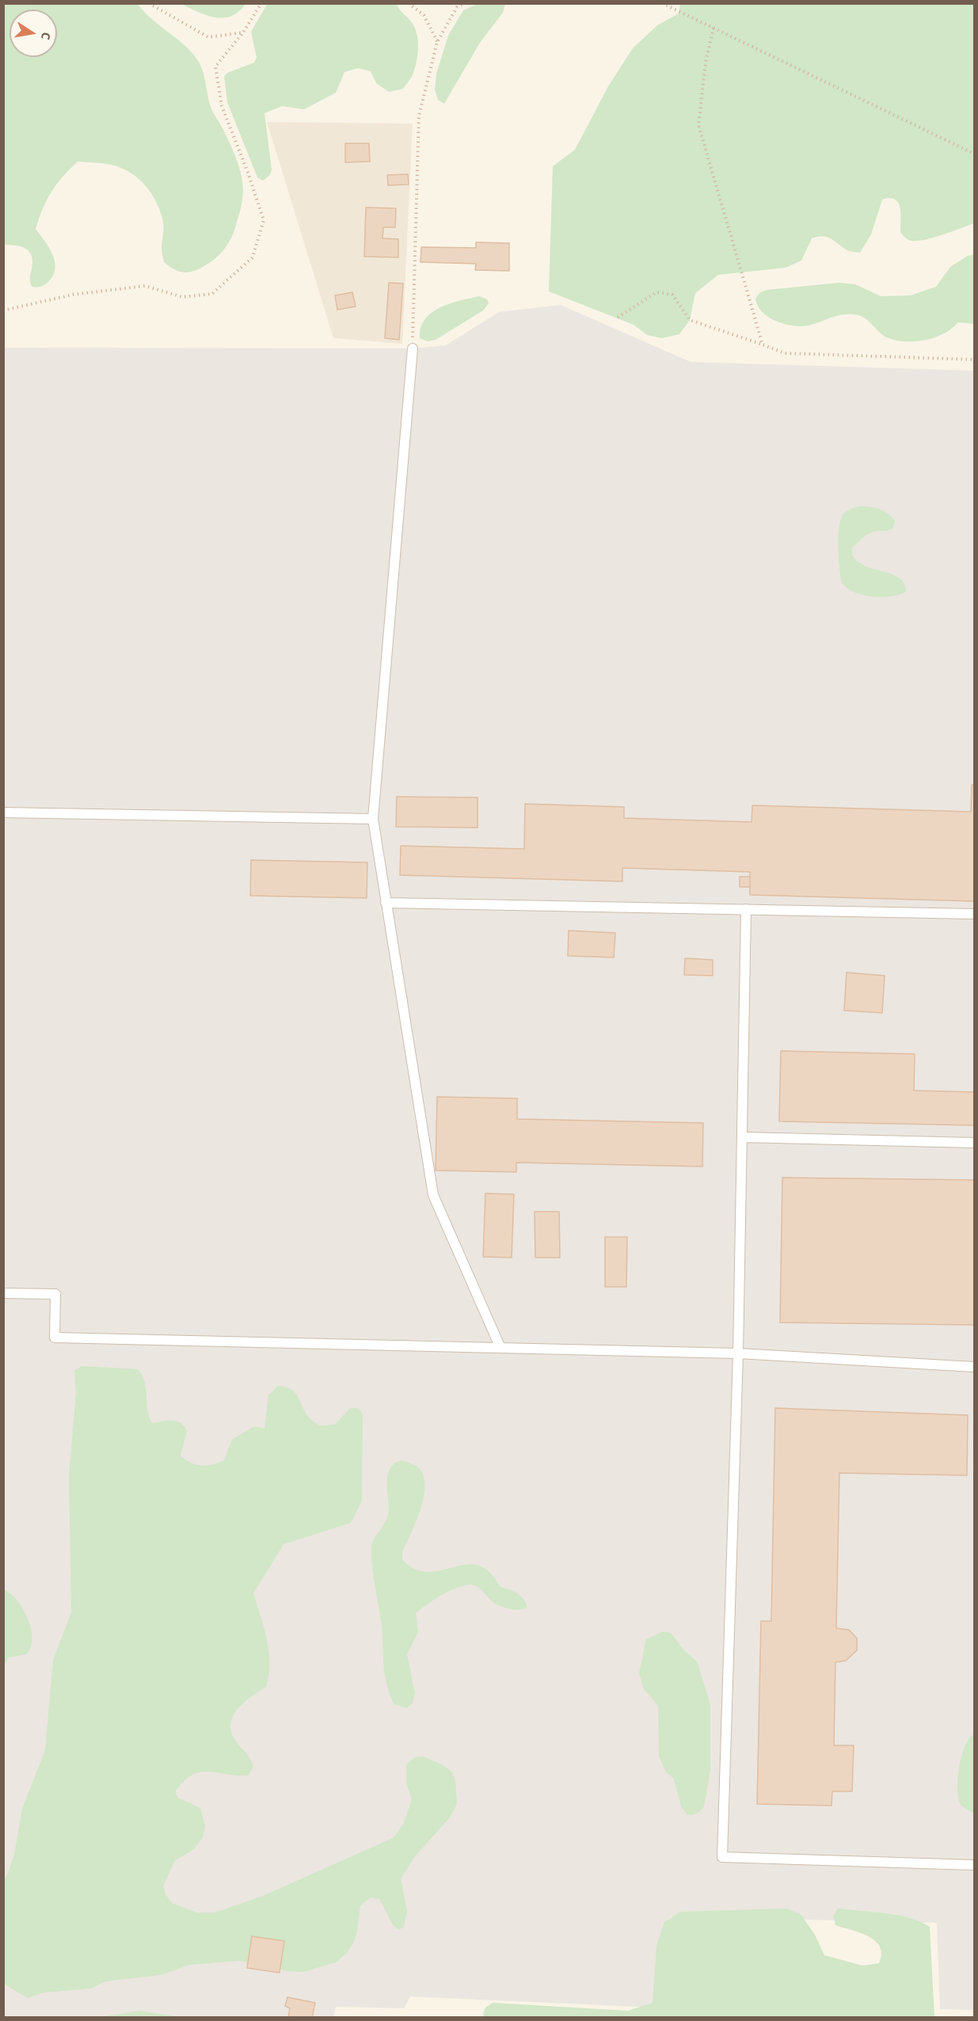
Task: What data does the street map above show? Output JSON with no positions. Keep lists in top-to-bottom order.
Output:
{
  "north": "right"
}
